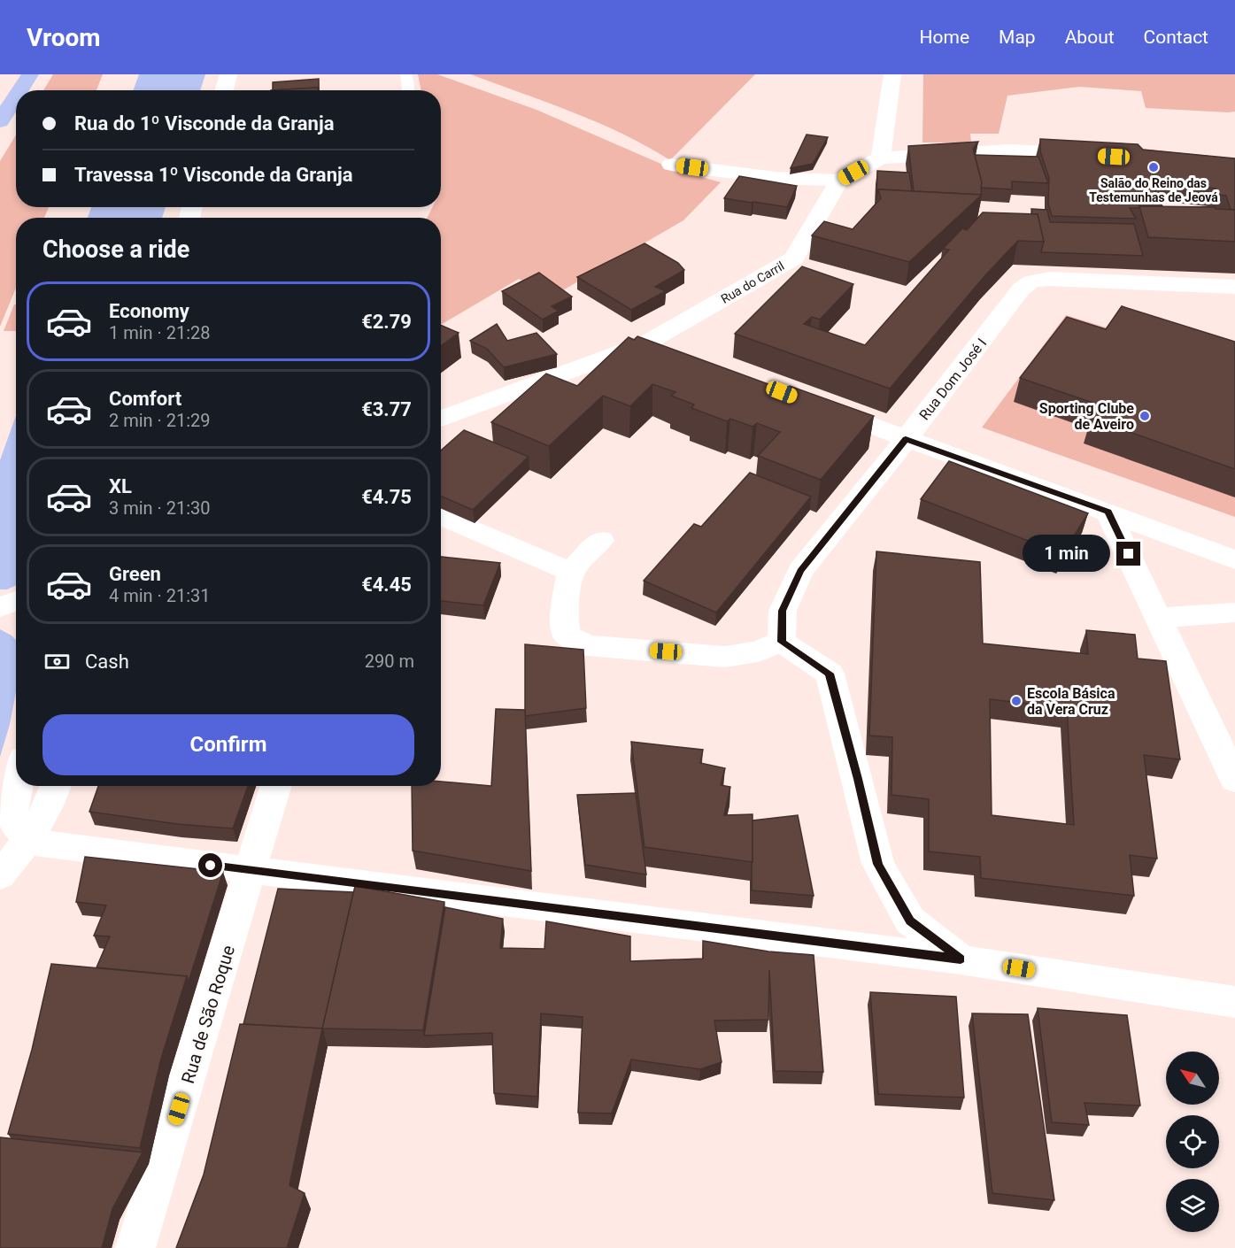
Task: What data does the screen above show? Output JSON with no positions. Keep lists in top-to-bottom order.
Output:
{
  "streets": {
    "street": ["Rua do Carril", "Rua Dom José I", "Rua de São Roque"]
  },
  "places": ["Salão do Reino das Testemunhas de Jeová", "Sporting Clube de Aveiro", "Escola Básica da Vera Cruz"],
  "north": "top left",
  "page": {
    "header": "Vroom",
    "nav": [
      "Home",
      "Map",
      "About",
      "Contact"
    ],
    "banner": ["Rua do 1º Visconde da Granja", "Travessa 1º Visconde da Granja"],
    "heading": "Choose a ride",
    "list": [
      {
        "name": "Economy",
        "note": "1 min · 21:28",
        "value": "€2.79"
      },
      {
        "name": "Comfort",
        "note": "2 min · 21:29",
        "value": "€3.77"
      },
      {
        "name": "XL",
        "note": "3 min · 21:30",
        "value": "€4.75"
      },
      {
        "name": "Green",
        "note": "4 min · 21:31",
        "value": "€4.45"
      }
    ],
    "bubble": "1 min",
    "pay": ["Cash", "290 m"],
    "buttons": "Confirm"
  }
}
